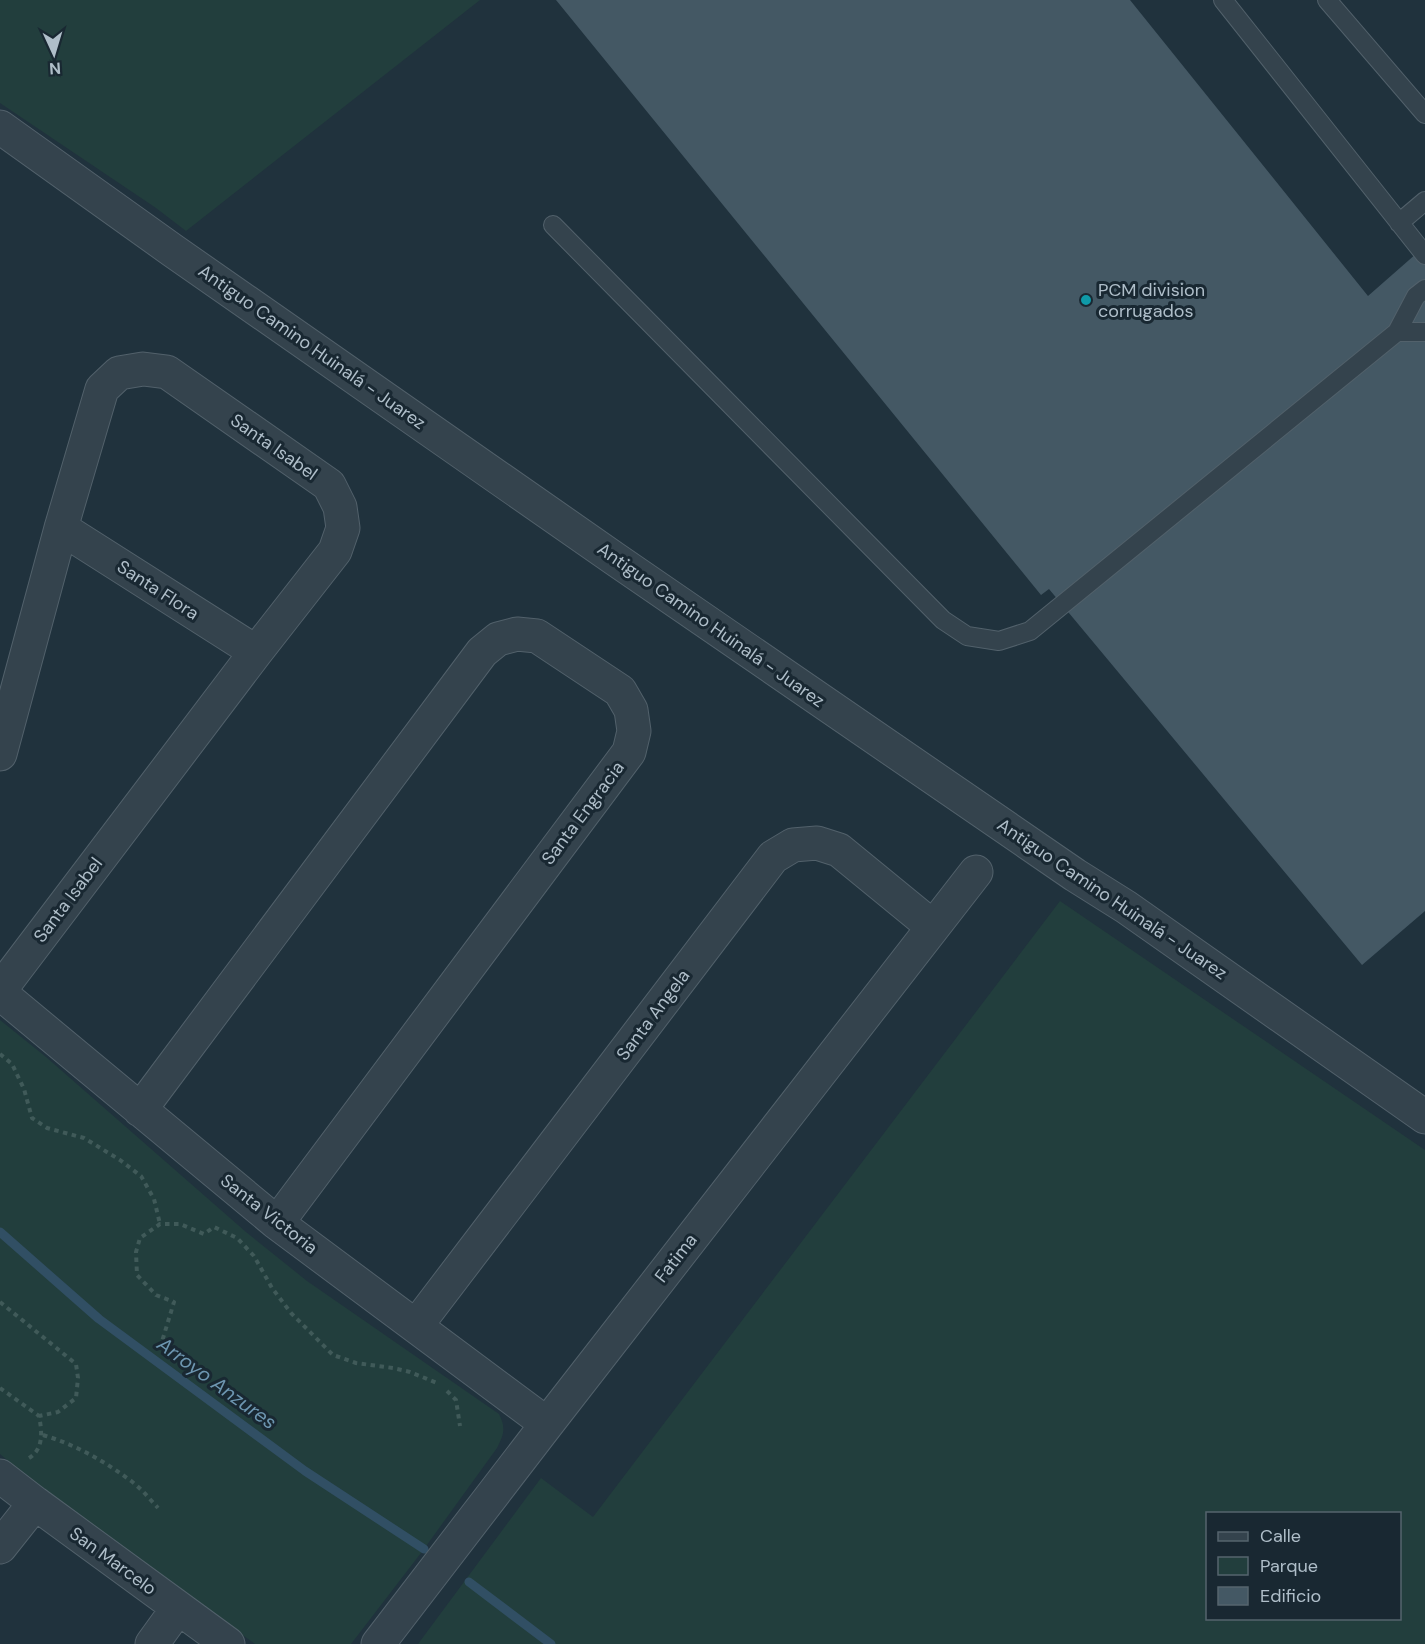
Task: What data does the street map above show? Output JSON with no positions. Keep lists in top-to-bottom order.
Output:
{
  "streets": {
    "street": [
      "Antiguo Camino Huinalá - Juarez",
      "Santa Isabel",
      "Santa Flora",
      "Santa Engracia",
      "Santa Angela",
      "Santa Victoria",
      "Fatima",
      "San Marcelo"
    ]
  },
  "crossings": [
    ["Santa Isabel", "Santa Flora"],
    ["Santa Isabel", "Santa Victoria"],
    ["Santa Engracia", "Santa Victoria"],
    ["Santa Angela", "Santa Victoria"],
    ["Santa Angela", "Fatima"],
    ["Santa Victoria", "Fatima"]
  ],
  "water": ["Arroyo Anzures"],
  "places": ["PCM division corrugados"],
  "legend": ["Calle", "Parque", "Edificio"],
  "north": "bottom"
}
